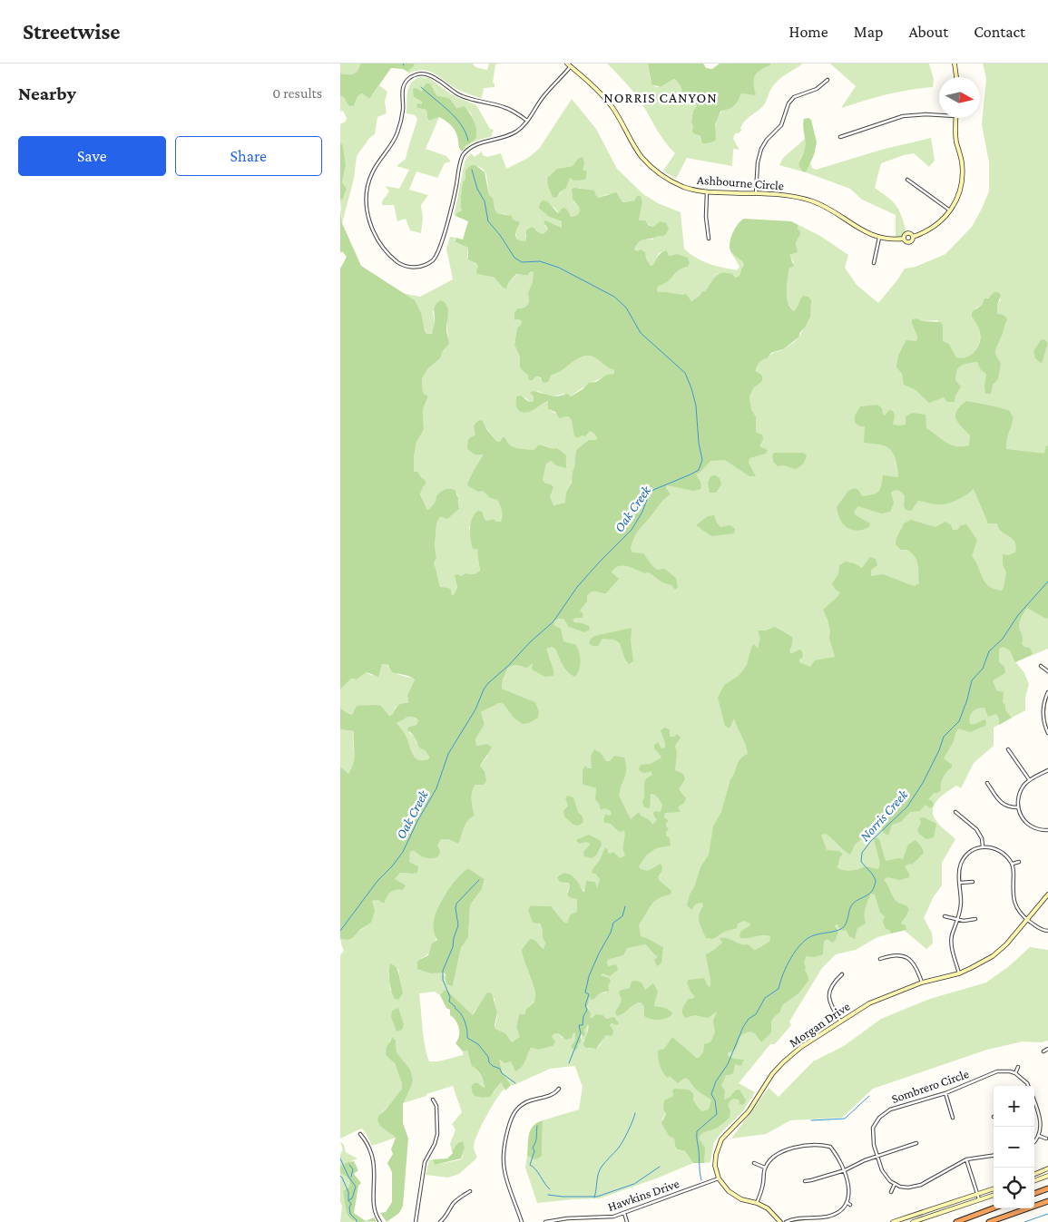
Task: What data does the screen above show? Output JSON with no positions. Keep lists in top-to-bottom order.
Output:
{
  "streets": {
    "street": [
      "Ashbourne Circle",
      "Morgan Drive",
      "Sombrero Circle",
      "Hawkins Drive"
    ]
  },
  "crossings": [
    ["Morgan Drive", "Hawkins Drive"]
  ],
  "districts": ["NORRIS CANYON"],
  "water": ["Oak Creek", "Norris Creek"],
  "north": "right",
  "page": {
    "header": "Streetwise",
    "nav": [
      "Home",
      "Map",
      "About",
      "Contact"
    ],
    "heading": ["Nearby", "0 results"],
    "buttons": ["Save", "Share"],
    "map_buttons": ["+", "−"]
  }
}
